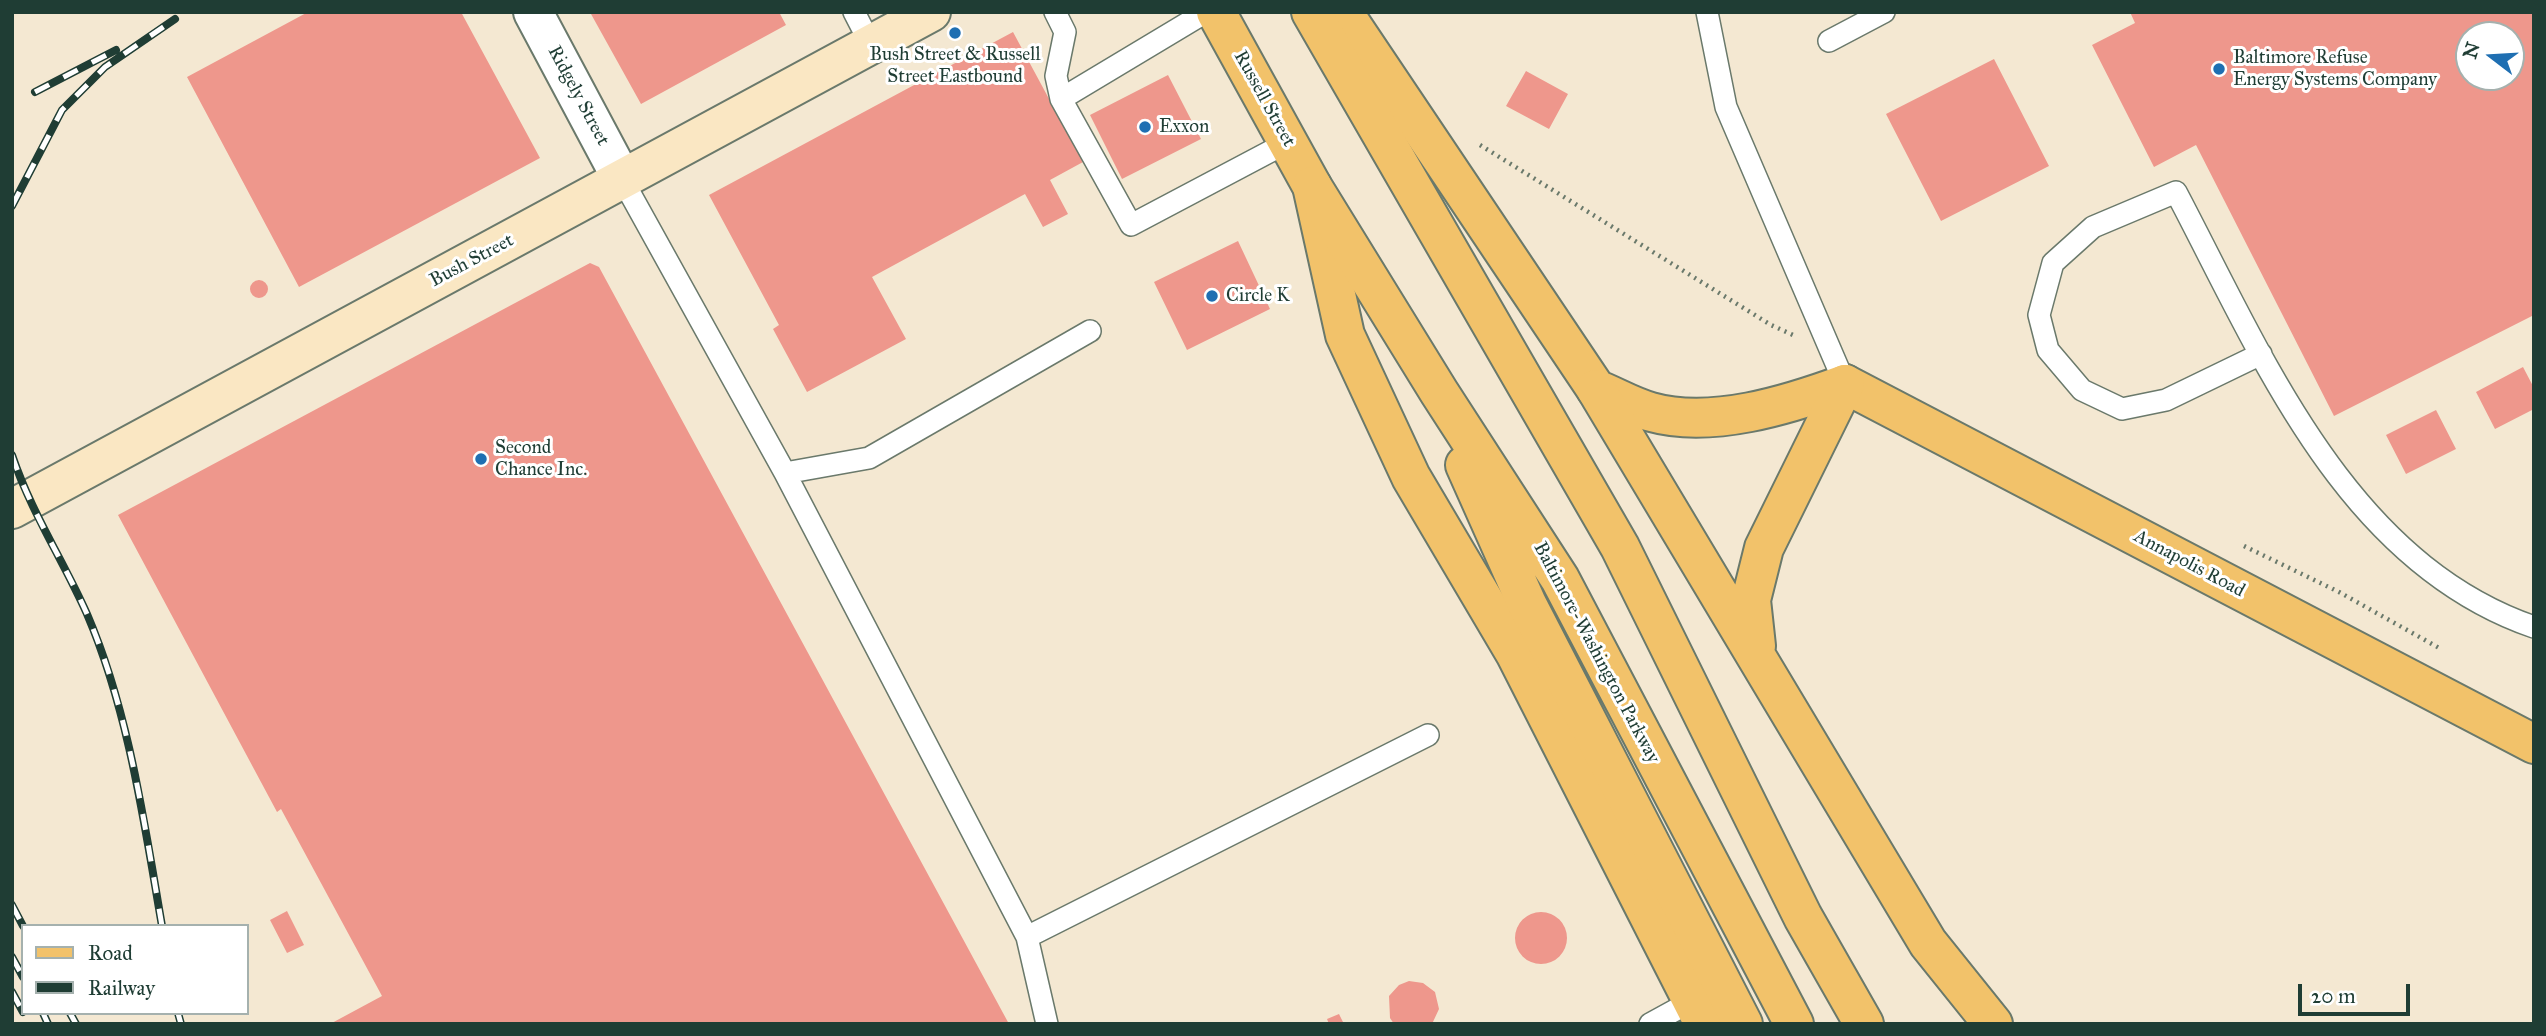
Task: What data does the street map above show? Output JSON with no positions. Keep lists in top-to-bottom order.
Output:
{
  "streets": {
    "main road": ["Russell Street", "Annapolis Road", "Baltimore-Washington Parkway"],
    "street": ["Ridgely Street", "Bush Street"]
  },
  "crossings": [
    ["Ridgely Street", "Bush Street"],
    ["Russell Street", "Baltimore-Washington Parkway"]
  ],
  "places": [
    "Bush Street & Russell Street Eastbound",
    "Baltimore Refuse Energy Systems Company",
    "Exxon",
    "Circle K",
    "Second Chance Inc."
  ],
  "legend": ["Road", "Railway"],
  "scale_bar": "20 m",
  "north": "left"
}
